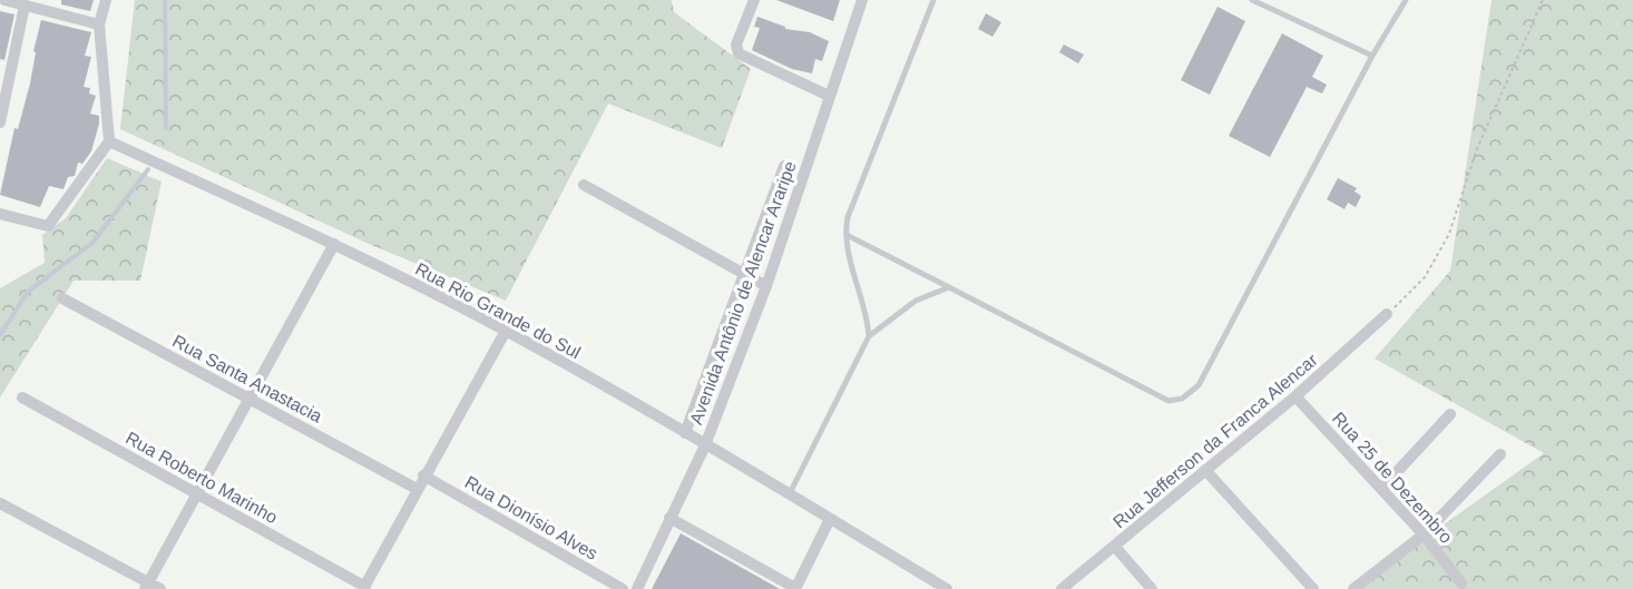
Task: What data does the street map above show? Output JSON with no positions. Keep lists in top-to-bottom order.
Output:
{
  "streets": {
    "street": [
      "Avenida Antônio de Alencar Araripe",
      "Rua Rio Grande do Sul",
      "Rua Santa Anastacia",
      "Rua Jefferson da Franca Alencar",
      "Rua Roberto Marinho",
      "Rua 25 de Dezembro",
      "Rua Dionísio Alves"
    ]
  },
  "crossings": [
    ["Avenida Antônio de Alencar Araripe", "Rua Rio Grande do Sul"],
    ["Rua Jefferson da Franca Alencar", "Rua 25 de Dezembro"]
  ]
}
